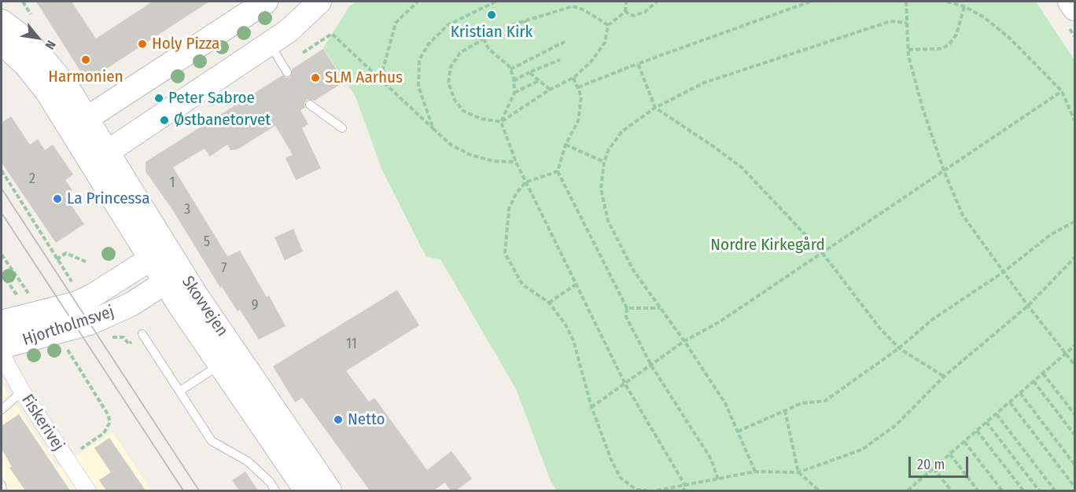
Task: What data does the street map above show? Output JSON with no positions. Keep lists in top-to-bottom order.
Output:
{
  "streets": {
    "street": ["Skovvejen", "Hjortholmsvej", "Fiskerivej"]
  },
  "crossings": [
    ["Skovvejen", "Hjortholmsvej"]
  ],
  "parks": ["Nordre Kirkegård"],
  "places": [
    "Kristian Kirk",
    "Holy Pizza",
    "Harmonien",
    "SLM Aarhus",
    "Peter Sabroe",
    "Østbanetorvet",
    "La Princessa",
    "Netto"
  ],
  "house_numbers": [
    "2",
    "1",
    "3",
    "5",
    "7",
    "9",
    "11"
  ],
  "scale_bar": "20 m",
  "north": "bottom right"
}
